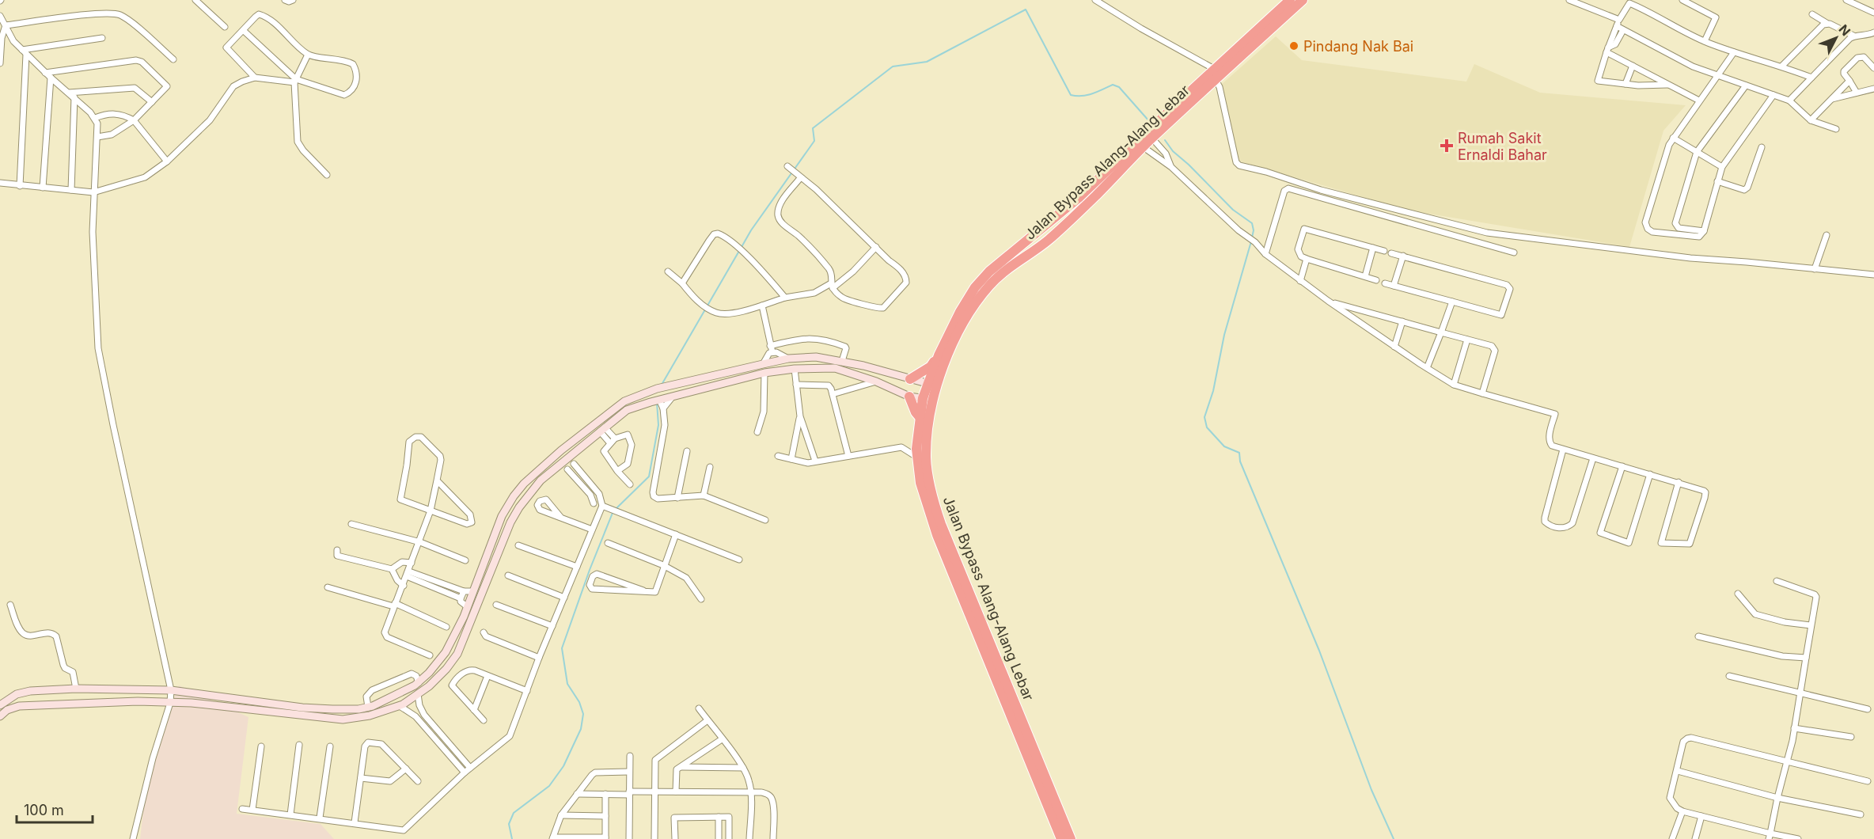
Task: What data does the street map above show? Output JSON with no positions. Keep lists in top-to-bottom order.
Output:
{
  "streets": {
    "highway": ["Jalan Bypass Alang-Alang Lebar"]
  },
  "places": {
    "other": ["Pindang Nak Bai"],
    "health": ["Rumah Sakit Ernaldi Bahar"]
  },
  "scale_bar": "100 m",
  "north": "top right"
}
